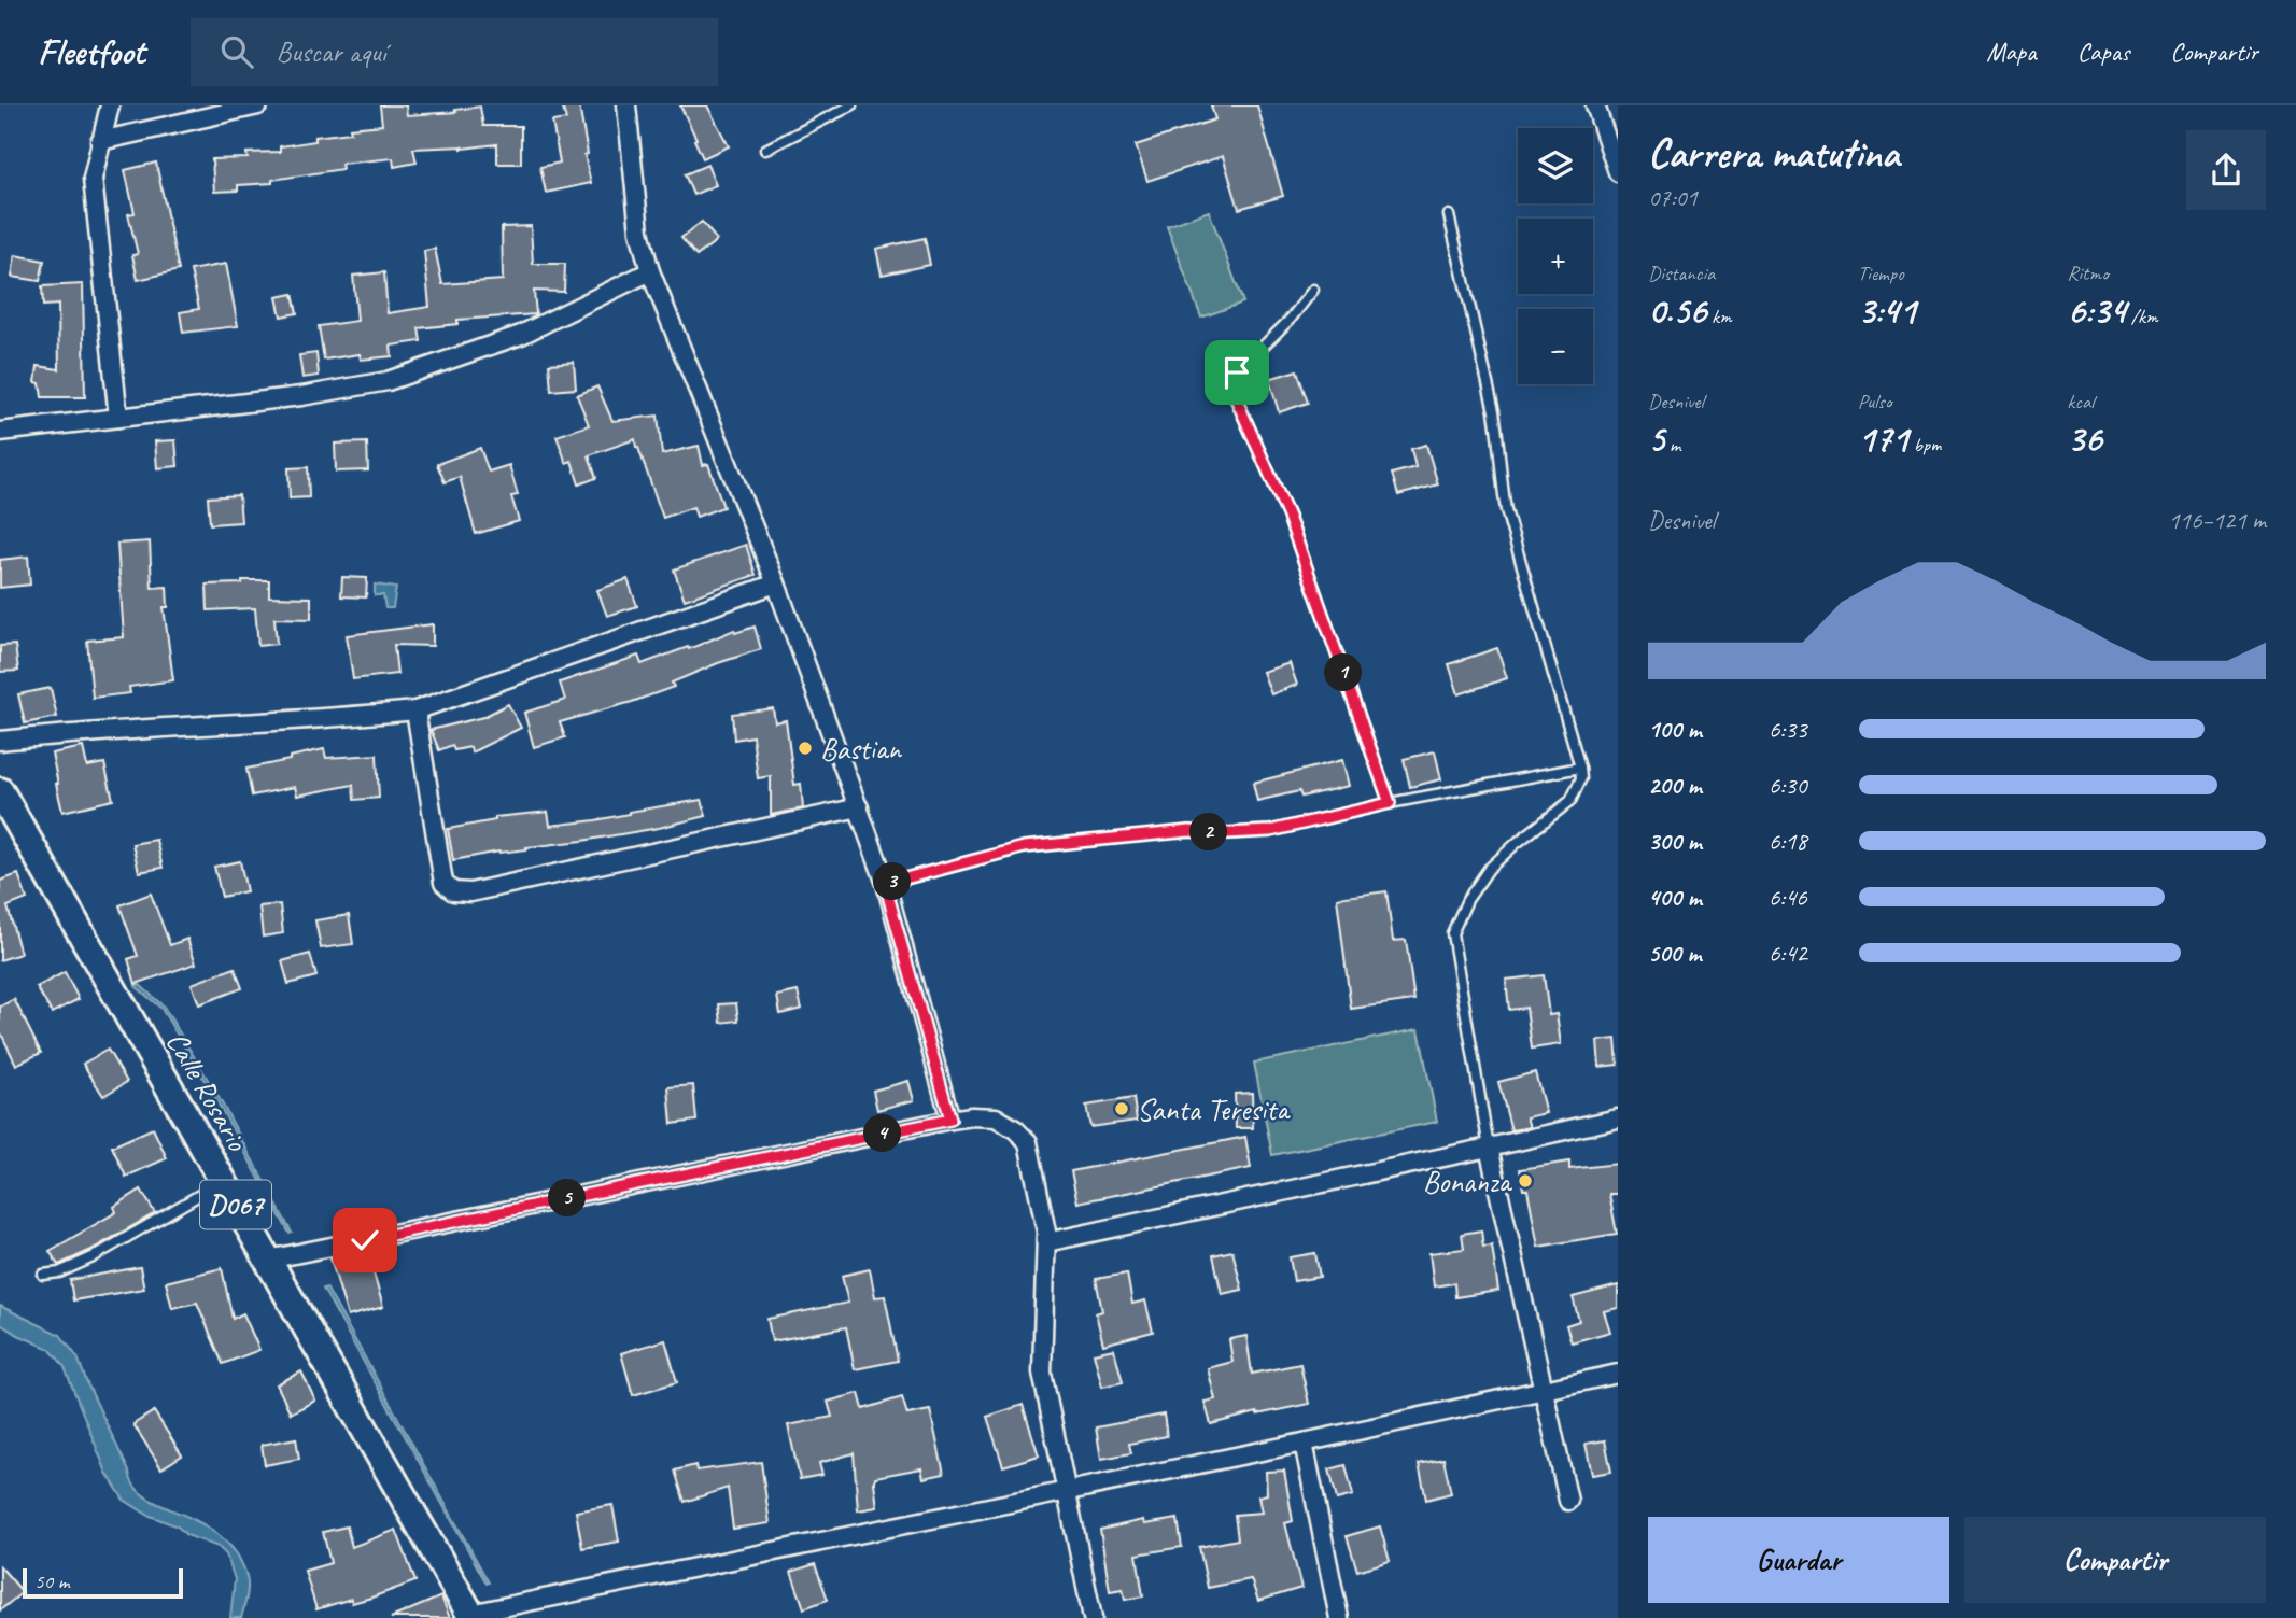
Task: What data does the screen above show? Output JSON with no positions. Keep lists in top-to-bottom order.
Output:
{
  "streets": {
    "main road": ["Calle Rosario", "D067"]
  },
  "places": ["Bastian", "Santa Teresita", "Bonanza"],
  "scale_bar": "50 m",
  "page": {
    "header": "Fleetfoot",
    "search": "Buscar aquí",
    "nav": ["Mapa", "Capas", "Compartir"],
    "heading": ["Carrera matutina", "07:01"],
    "map_buttons": ["+", "−"],
    "stats": [
      ["Distancia", "0.56 km"],
      ["Tiempo", "3:41"],
      ["Ritmo", "6:34 /km"],
      ["Desnivel", "5 m"],
      ["Pulso", "171 bpm"],
      ["kcal", "36"]
    ],
    "chart": ["Desnivel", "116–121 m"],
    "pins": [
      "1",
      "2",
      "3",
      "4",
      "5"
    ],
    "list": [
      {
        "name": "100 m",
        "note": "6:33"
      },
      {
        "name": "200 m",
        "note": "6:30"
      },
      {
        "name": "300 m",
        "note": "6:18"
      },
      {
        "name": "400 m",
        "note": "6:46"
      },
      {
        "name": "500 m",
        "note": "6:42"
      }
    ],
    "buttons": ["Guardar", "Compartir"],
    "scale": "50 m"
  }
}
